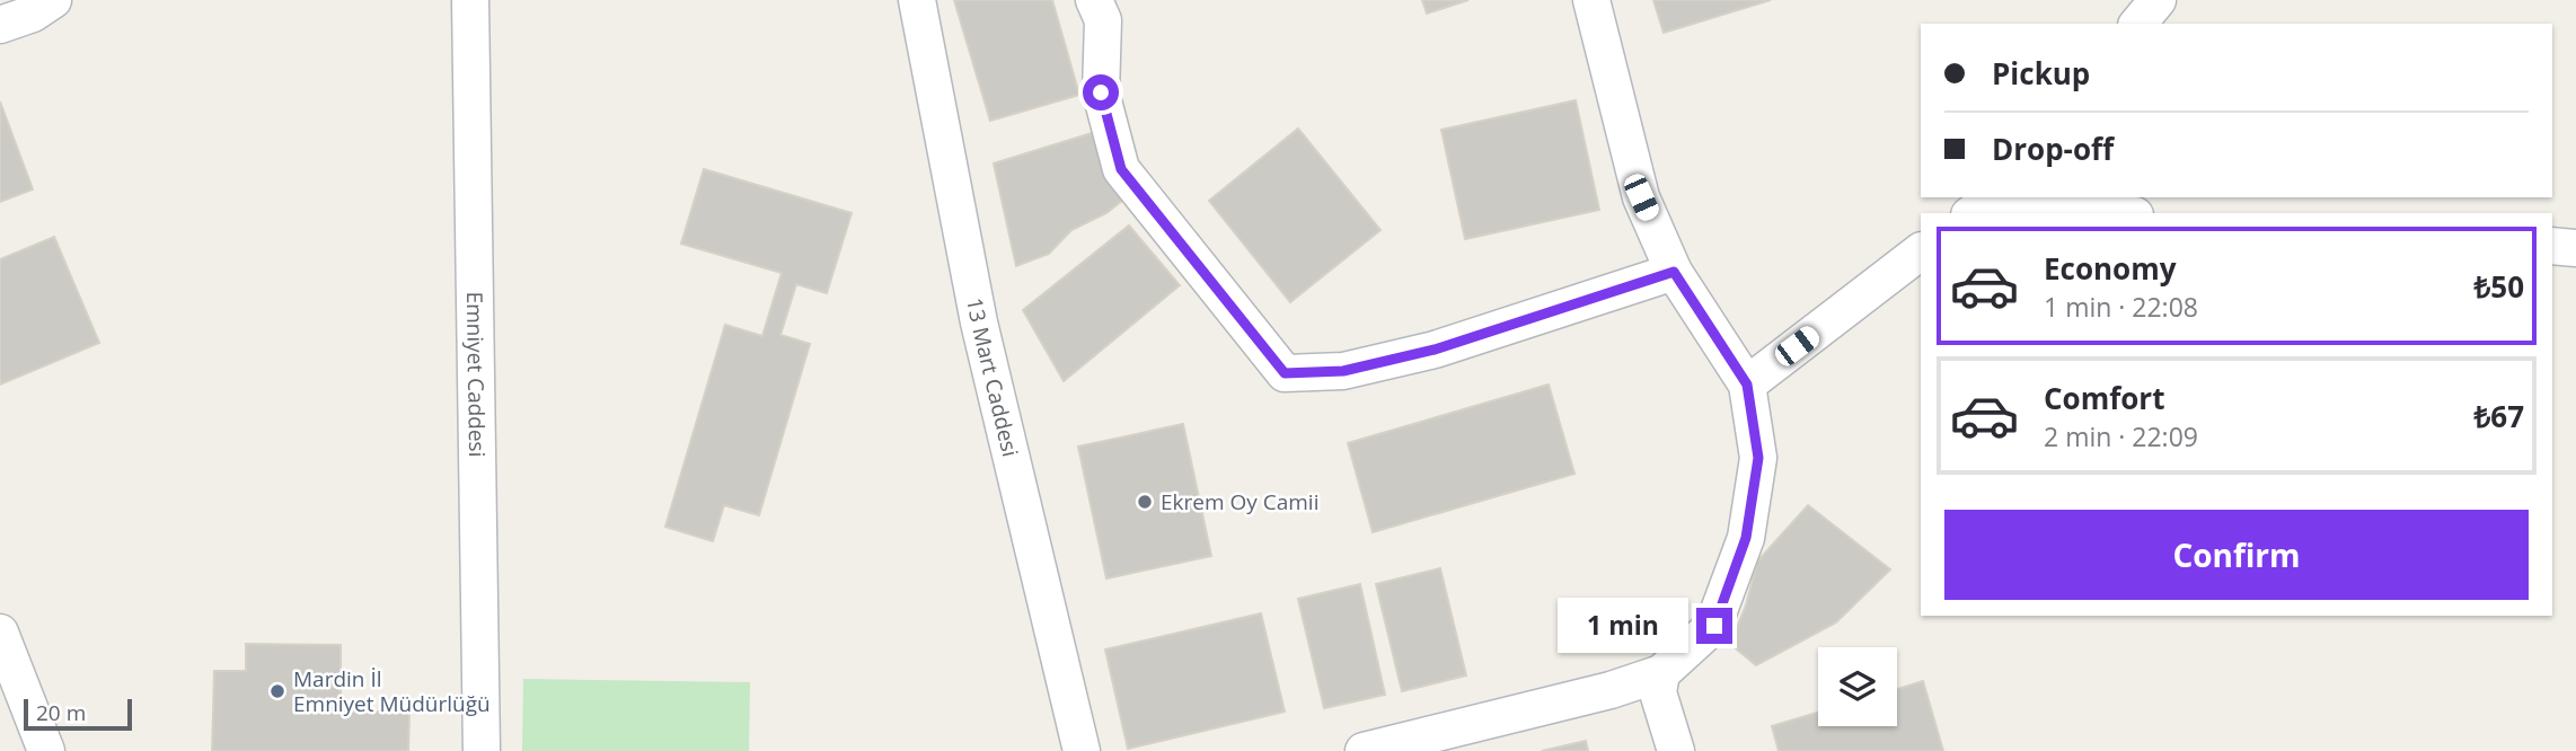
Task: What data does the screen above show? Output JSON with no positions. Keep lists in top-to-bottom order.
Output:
{
  "streets": {
    "street": ["Emniyet Caddesi", "13 Mart Caddesi"]
  },
  "places": ["Ekrem Oy Camii", "Mardin İl Emniyet Müdürlüğü"],
  "scale_bar": "20 m",
  "page": {
    "banner": ["Pickup", "Drop-off"],
    "list": [
      {
        "name": "Economy",
        "note": "1 min · 22:08",
        "value": "₺50"
      },
      {
        "name": "Comfort",
        "note": "2 min · 22:09",
        "value": "₺67"
      }
    ],
    "buttons": "Confirm",
    "bubble": "1 min",
    "scale": "20 m"
  }
}
